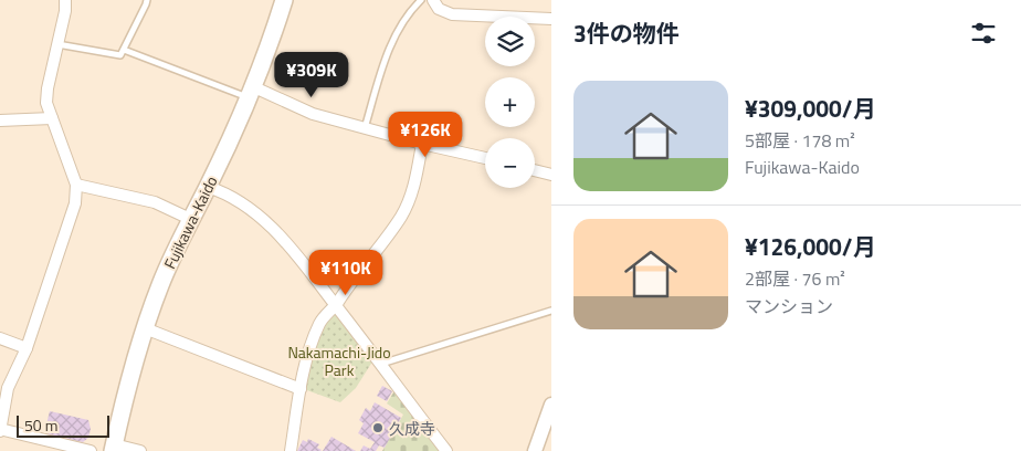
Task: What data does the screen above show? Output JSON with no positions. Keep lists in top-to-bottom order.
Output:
{
  "streets": {
    "main road": ["Fujikawa-Kaido"]
  },
  "parks": ["Nakamachi-Jido Park"],
  "places": ["久成寺"],
  "scale_bar": "50 m",
  "page": {
    "heading": "3件の物件",
    "map_buttons": ["+", "−"],
    "price": ["¥309K", "¥126K", "¥110K"],
    "list": [
      {
        "name": "¥309,000/月",
        "note": "5部屋 · 178 m² · Fujikawa-Kaido"
      },
      {
        "name": "¥126,000/月",
        "note": "2部屋 · 76 m² · マンション"
      }
    ],
    "scale": "50 m"
  }
}
